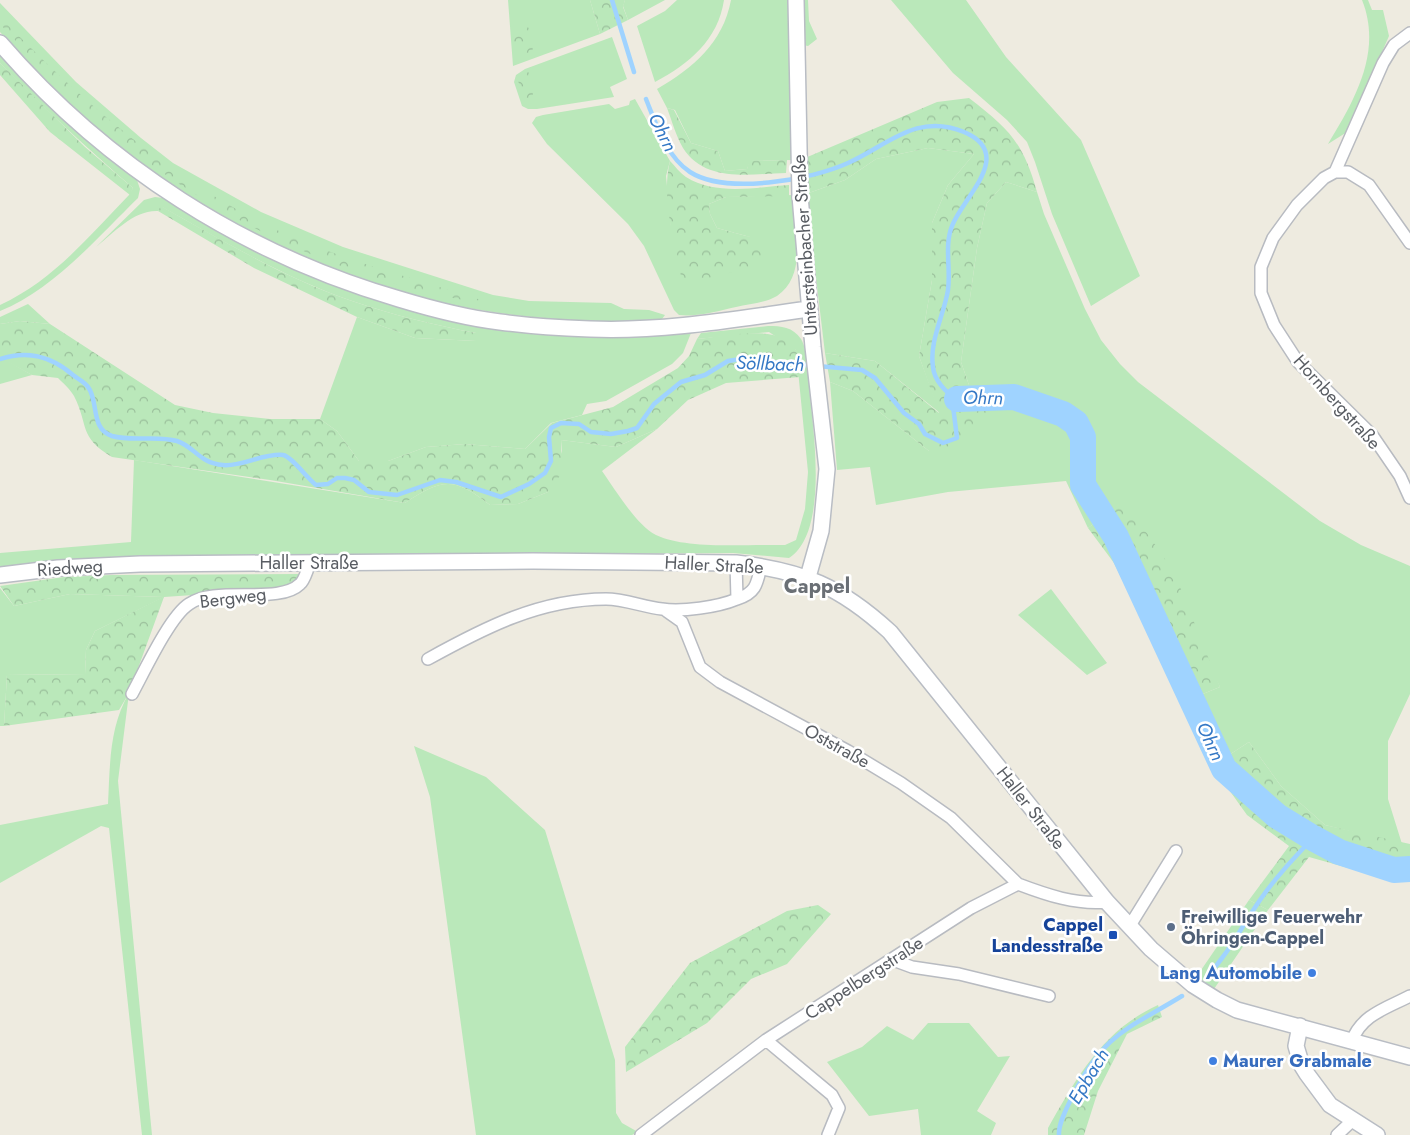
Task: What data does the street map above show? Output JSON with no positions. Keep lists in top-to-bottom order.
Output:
{
  "streets": {
    "main road": ["Untersteinbacher Straße", "Haller Straße", "Riedweg"],
    "street": [
      "Hornbergstraße",
      "Bergweg",
      "Oststraße",
      "Cappelbergstraße"
    ]
  },
  "crossings": [
    ["Untersteinbacher Straße", "Haller Straße"],
    ["Haller Straße", "Riedweg"],
    ["Haller Straße", "Bergweg"],
    ["Haller Straße", "Oststraße"],
    ["Oststraße", "Cappelbergstraße"]
  ],
  "districts": ["Cappel"],
  "water": ["Ohrn", "Söllbach", "Epbach"],
  "places": {
    "other": ["Freiwillige Feuerwehr Öhringen-Cappel", "Lang Automobile", "Maurer Grabmale"],
    "transit": ["Cappel Landesstraße"]
  }
}
